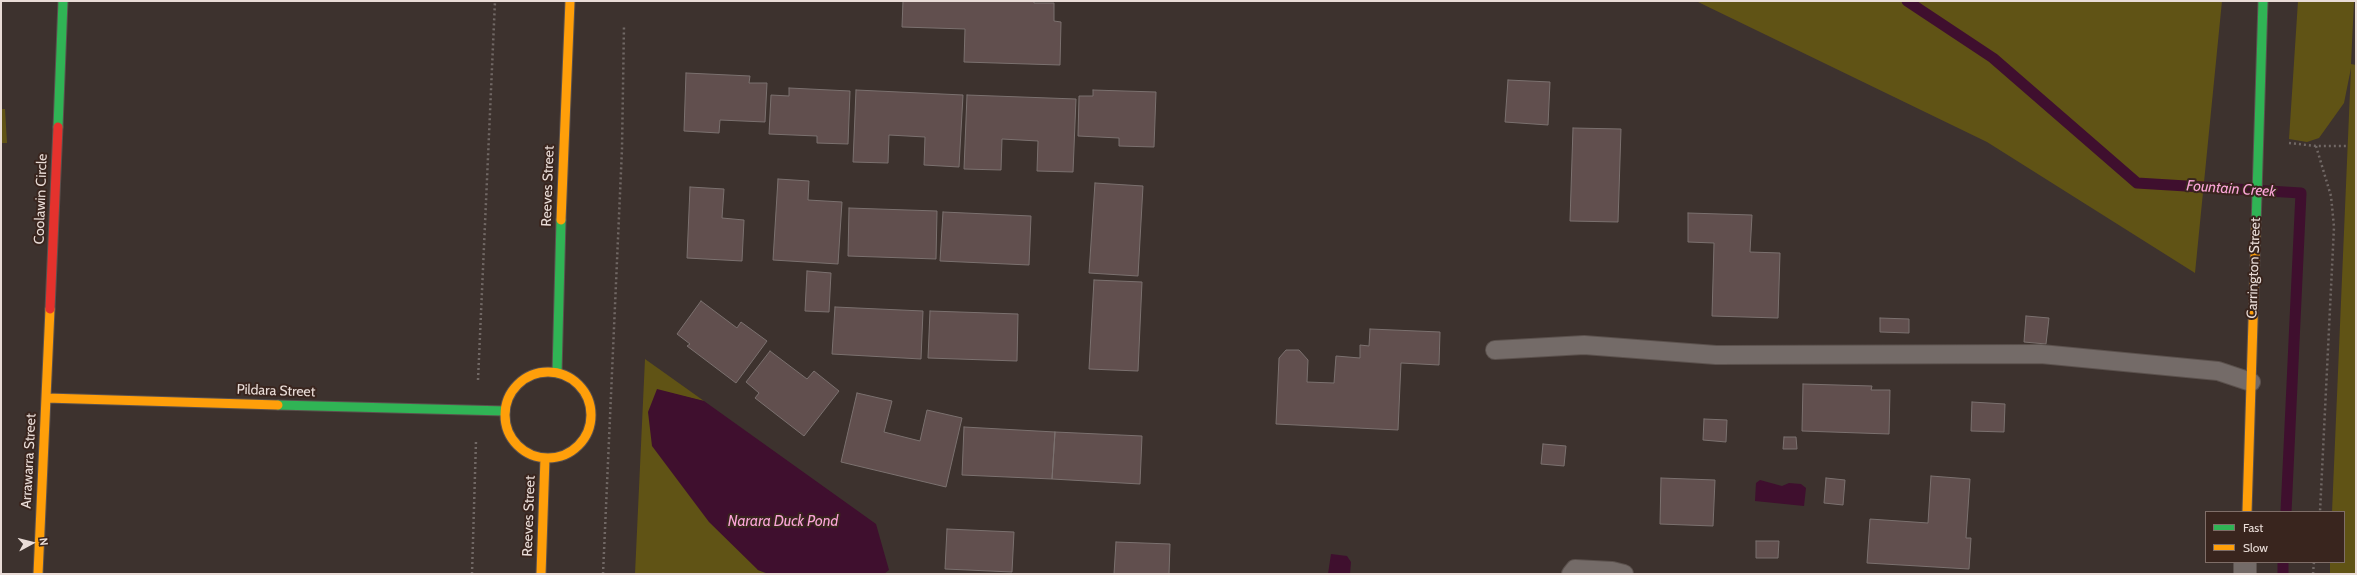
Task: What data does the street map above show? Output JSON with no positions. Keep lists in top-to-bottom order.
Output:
{
  "streets": {
    "street": [
      "Reeves Street",
      "Coolawin Circle",
      "Carrington Street",
      "Pildara Street",
      "Arrawarra Street"
    ]
  },
  "crossings": [
    ["Reeves Street", "Pildara Street"],
    ["Coolawin Circle", "Pildara Street"],
    ["Coolawin Circle", "Arrawarra Street"],
    ["Pildara Street", "Arrawarra Street"]
  ],
  "water": ["Fountain Creek", "Narara Duck Pond"],
  "legend": ["Fast", "Slow"],
  "north": "right"
}
